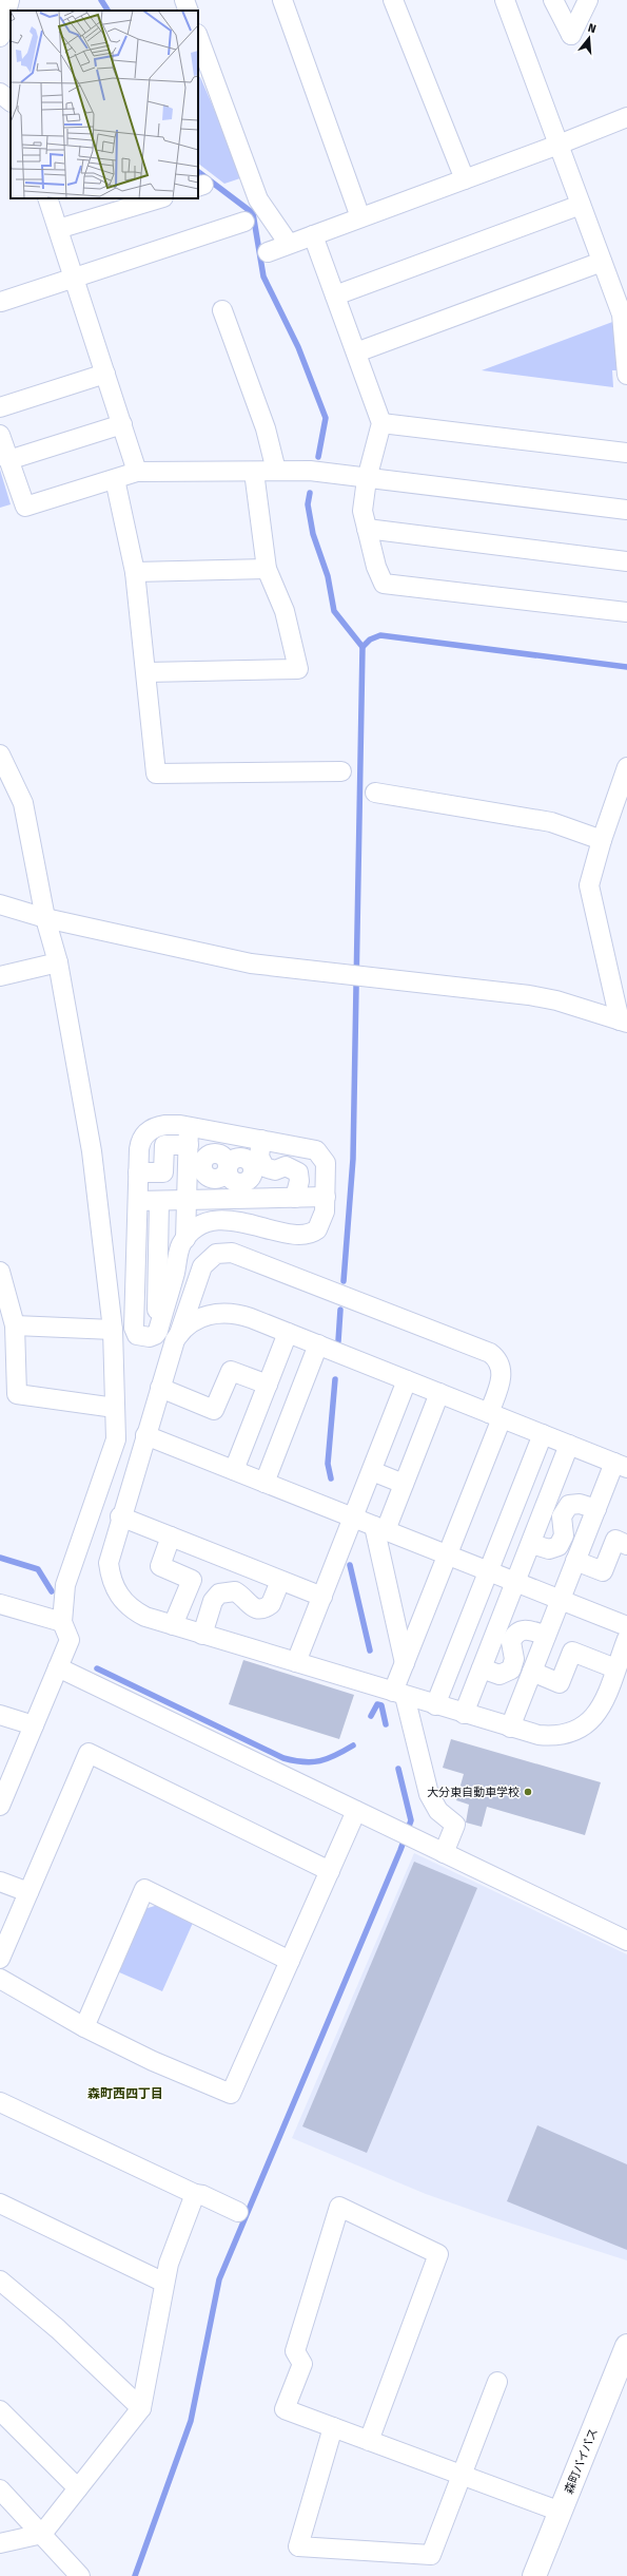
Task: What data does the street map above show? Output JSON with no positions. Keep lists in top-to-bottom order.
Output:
{
  "streets": {
    "main road": ["森町バイパス"]
  },
  "districts": ["森町西四丁目"],
  "places": ["大分東自動車学校"],
  "north": "top"
}
